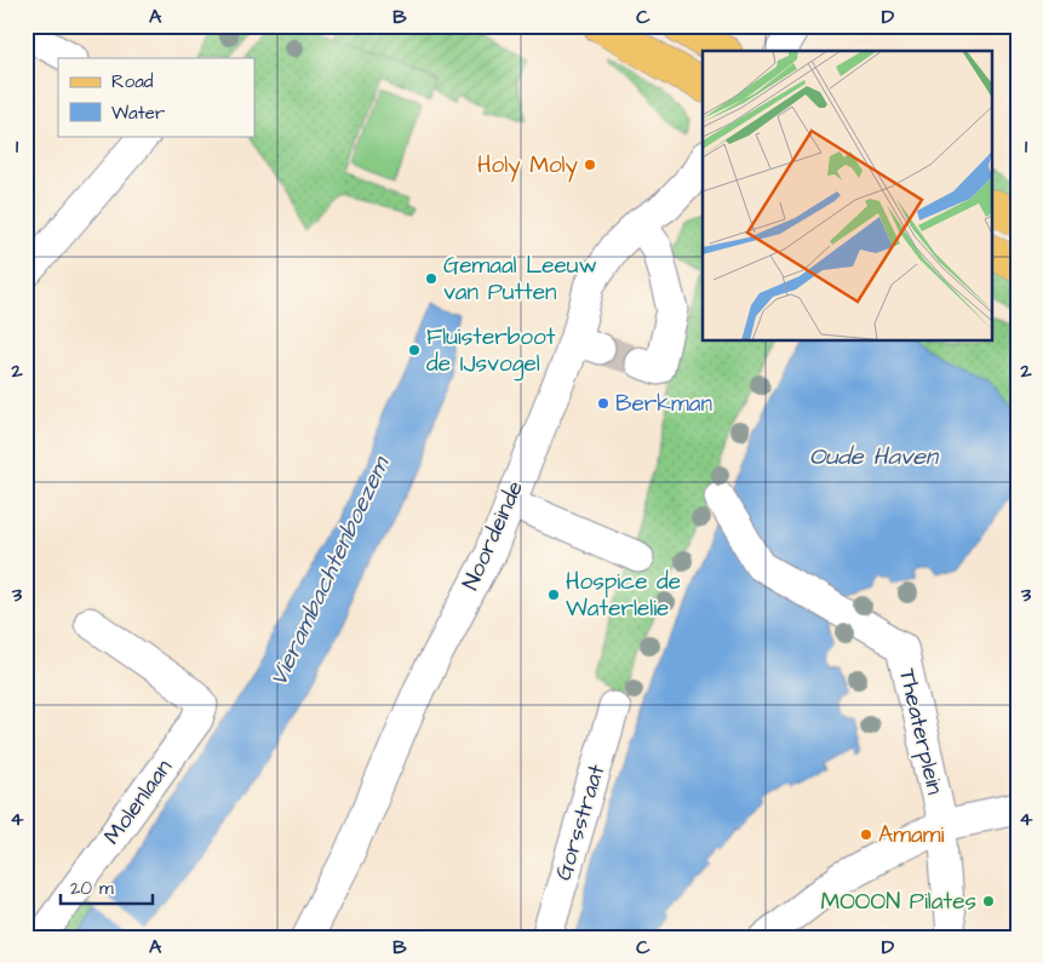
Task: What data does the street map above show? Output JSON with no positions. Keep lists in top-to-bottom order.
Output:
{
  "streets": {
    "street": [
      "Noordeinde",
      "Theaterplein",
      "Molenlaan",
      "Gorsstraat"
    ]
  },
  "water": ["Oude Haven", "Vierambachtenboezem"],
  "places": [
    "Holy Moly",
    "Gemaal Leeuw van Putten",
    "Fluisterboot de IJsvogel",
    "Berkman",
    "Hospice de Waterlelie",
    "Amami",
    "MOOON Pilates"
  ],
  "legend": ["Road", "Water"],
  "scale_bar": "20 m",
  "grid": {
    "columns": [
      "A",
      "B",
      "C",
      "D"
    ],
    "rows": [
      "1",
      "2",
      "3",
      "4"
    ]
  }
}
